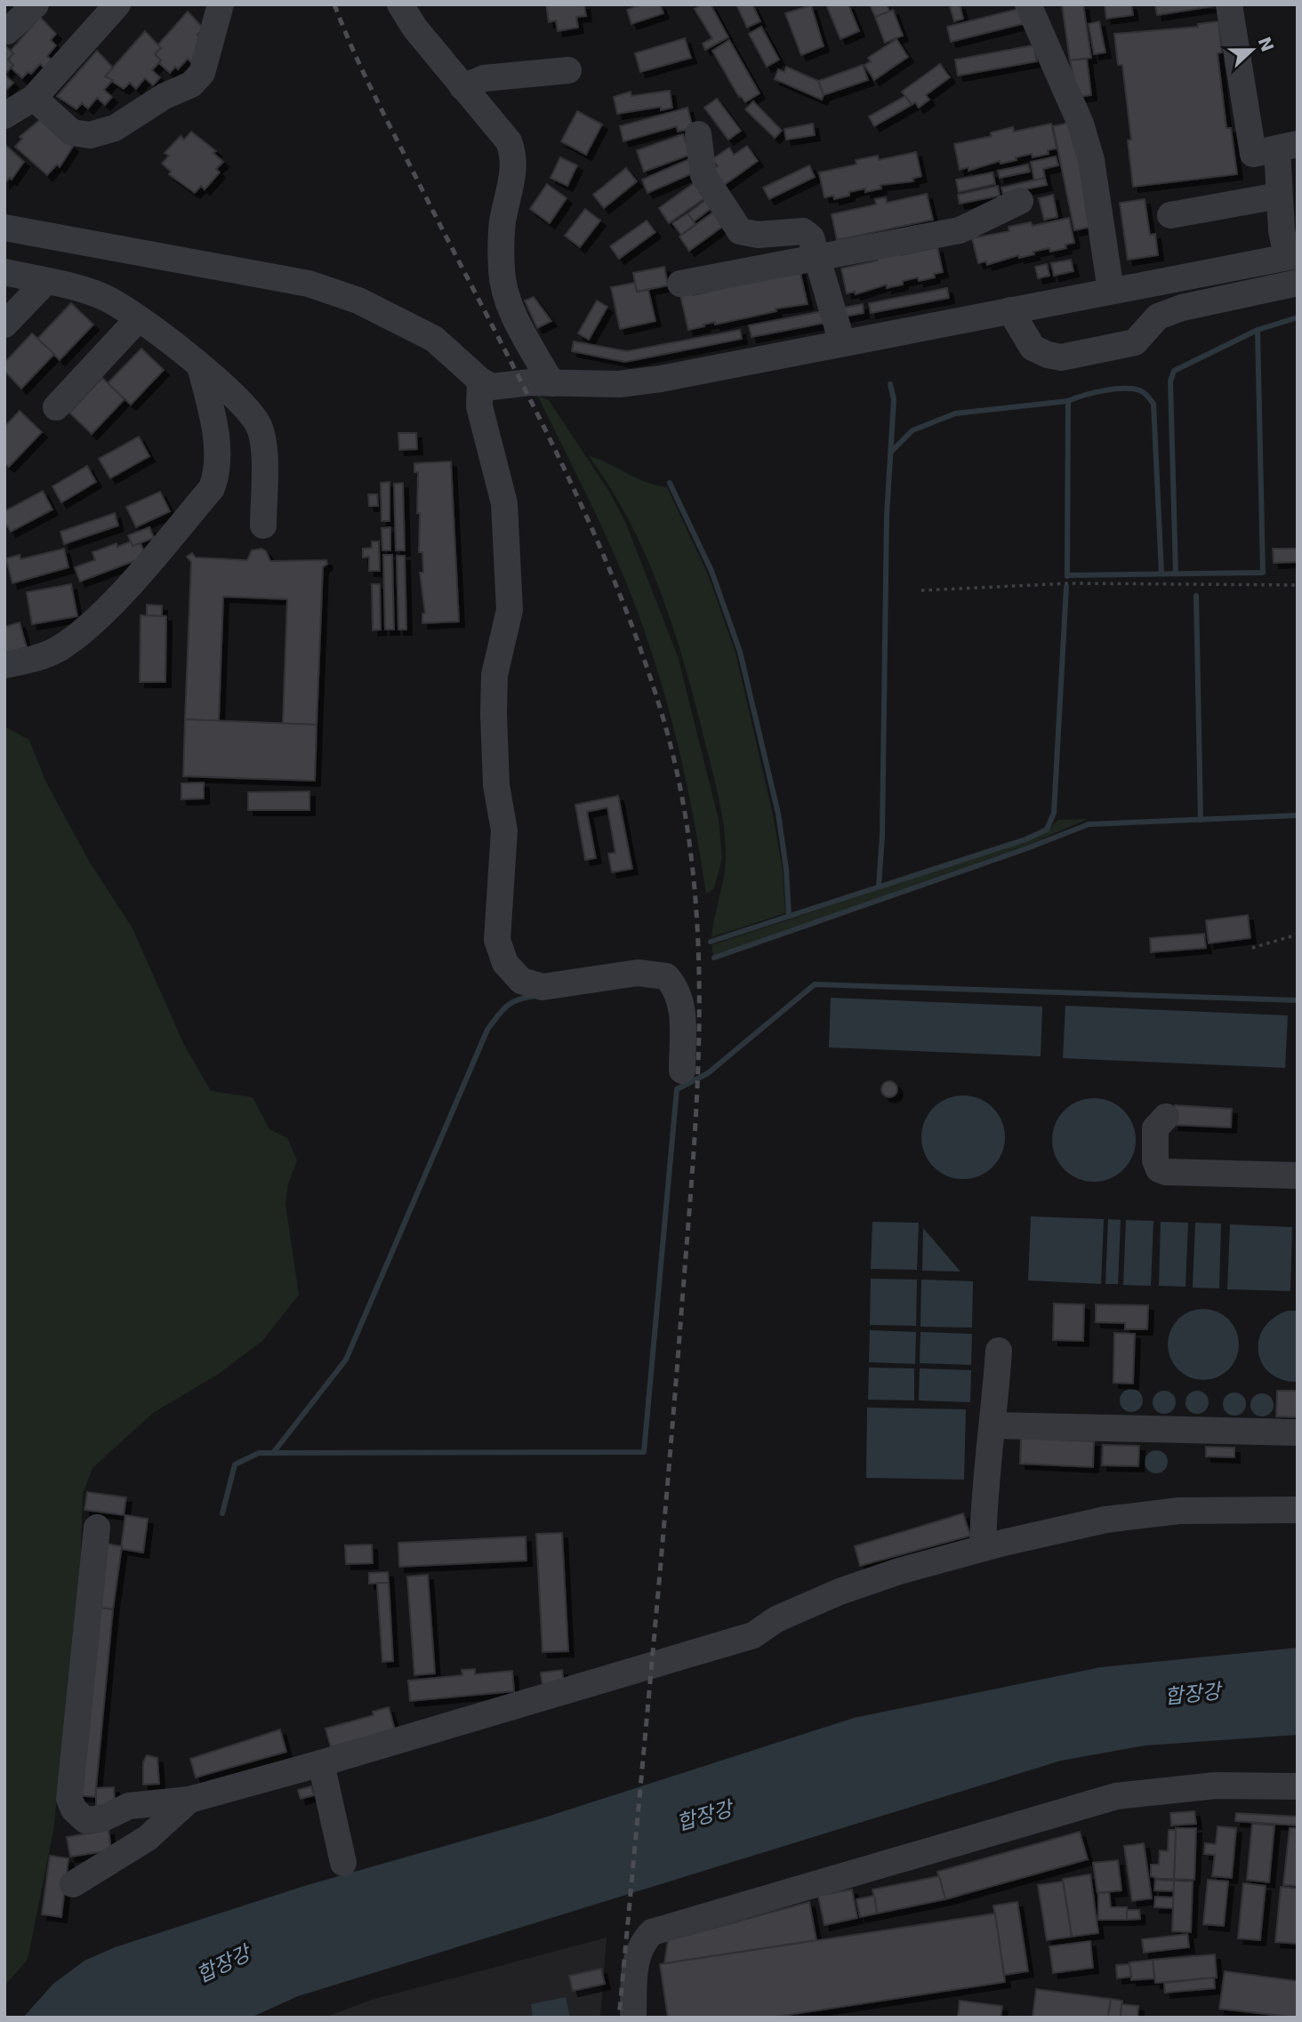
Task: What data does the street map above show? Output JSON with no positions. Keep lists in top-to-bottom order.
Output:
{
  "water": ["합장강"],
  "north": "right"
}
